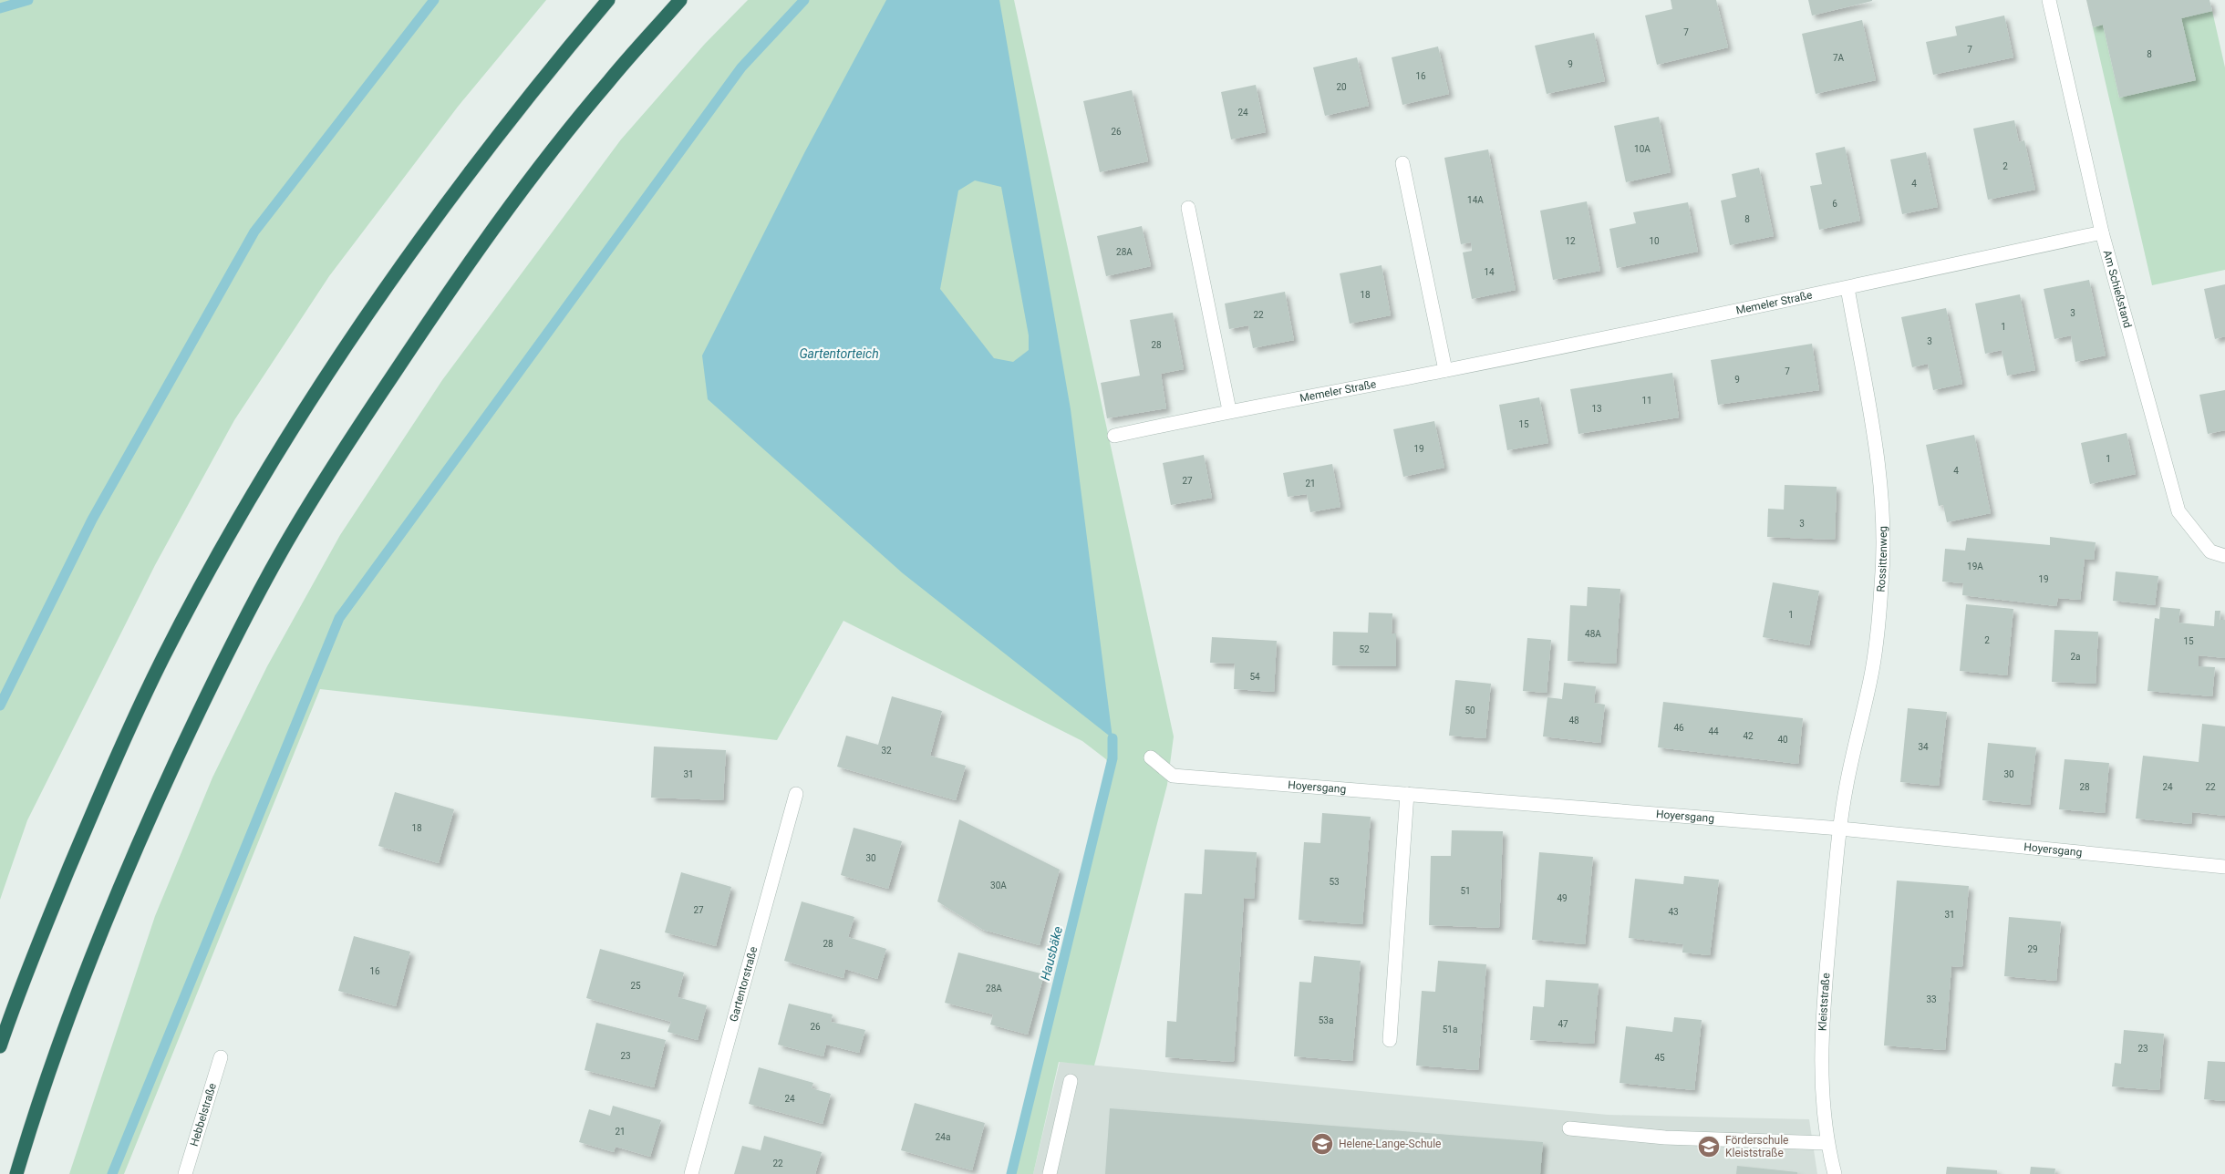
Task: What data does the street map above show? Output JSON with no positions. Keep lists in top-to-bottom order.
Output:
{
  "streets": {
    "street": [
      "Am Schießstand",
      "Memeler Straße",
      "Rossittenweg",
      "Hoyersgang",
      "Gartentorstraße",
      "Kleiststraße",
      "Hebbelstraße"
    ]
  },
  "crossings": [
    ["Am Schießstand", "Memeler Straße"],
    ["Memeler Straße", "Rossittenweg"],
    ["Rossittenweg", "Hoyersgang"],
    ["Rossittenweg", "Kleiststraße"],
    ["Hoyersgang", "Kleiststraße"]
  ],
  "water": ["Gartentorteich", "Hausbäke"],
  "places": {
    "school or university": ["Helene-Lange-Schule", "Förderschule Kleiststraße"]
  },
  "house_numbers": [
    "7",
    "7",
    "8",
    "7A",
    "9",
    "16",
    "20",
    "24",
    "26",
    "10A",
    "2",
    "4",
    "14A",
    "6",
    "8",
    "12",
    "10",
    "28A",
    "14",
    "18",
    "3",
    "22",
    "1",
    "3",
    "28",
    "7",
    "9",
    "11",
    "13",
    "15",
    "19",
    "1",
    "4",
    "27",
    "21",
    "3",
    "19A",
    "19",
    "1",
    "48A",
    "2",
    "15",
    "52",
    "2a",
    "54",
    "50",
    "48",
    "46",
    "44",
    "42",
    "40",
    "34",
    "32",
    "31",
    "30",
    "28",
    "24",
    "22",
    "18",
    "30",
    "53",
    "30A",
    "51",
    "49",
    "27",
    "43",
    "31",
    "28",
    "29",
    "16",
    "25",
    "28A",
    "33",
    "53a",
    "47",
    "26",
    "51a",
    "23",
    "23",
    "45",
    "24",
    "21",
    "24a",
    "22"
  ]
}
